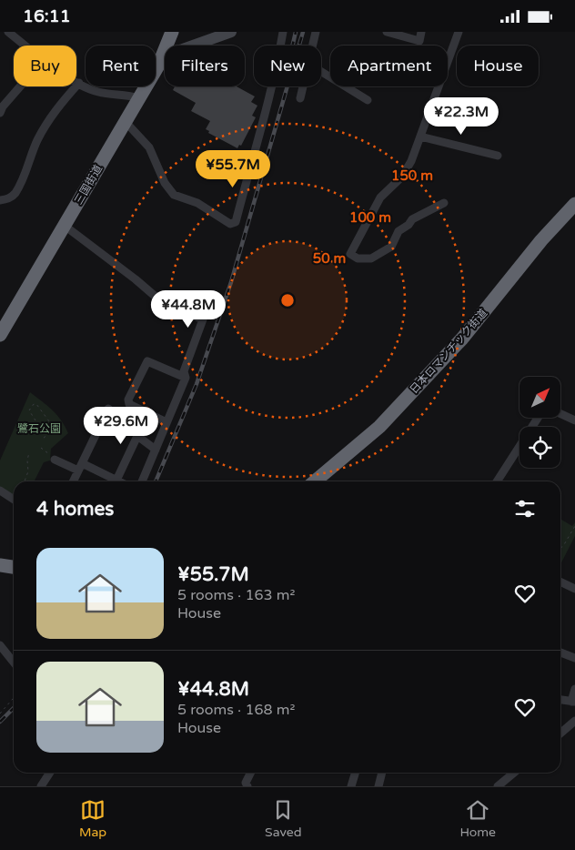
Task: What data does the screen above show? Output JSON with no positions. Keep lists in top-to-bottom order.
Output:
{
  "streets": {
    "highway": ["三国街道", "日本ロマンチック街道"]
  },
  "parks": ["鷺石公園"],
  "north": "top right",
  "page": {
    "status": "16:11",
    "chip": [
      "Buy",
      "Rent",
      "Filters",
      "New",
      "Apartment",
      "House"
    ],
    "price": [
      "¥22.3M",
      "¥55.7M",
      "¥44.8M",
      "¥29.6M"
    ],
    "heading": "4 homes",
    "list": [
      {
        "name": "¥55.7M",
        "note": "5 rooms · 163 m² · House"
      },
      {
        "name": "¥44.8M",
        "note": "5 rooms · 168 m² · House"
      }
    ],
    "tabs": ["Map", "Saved", "Home"]
  },
  "rings": ["150 m", "100 m", "50 m"]
}
